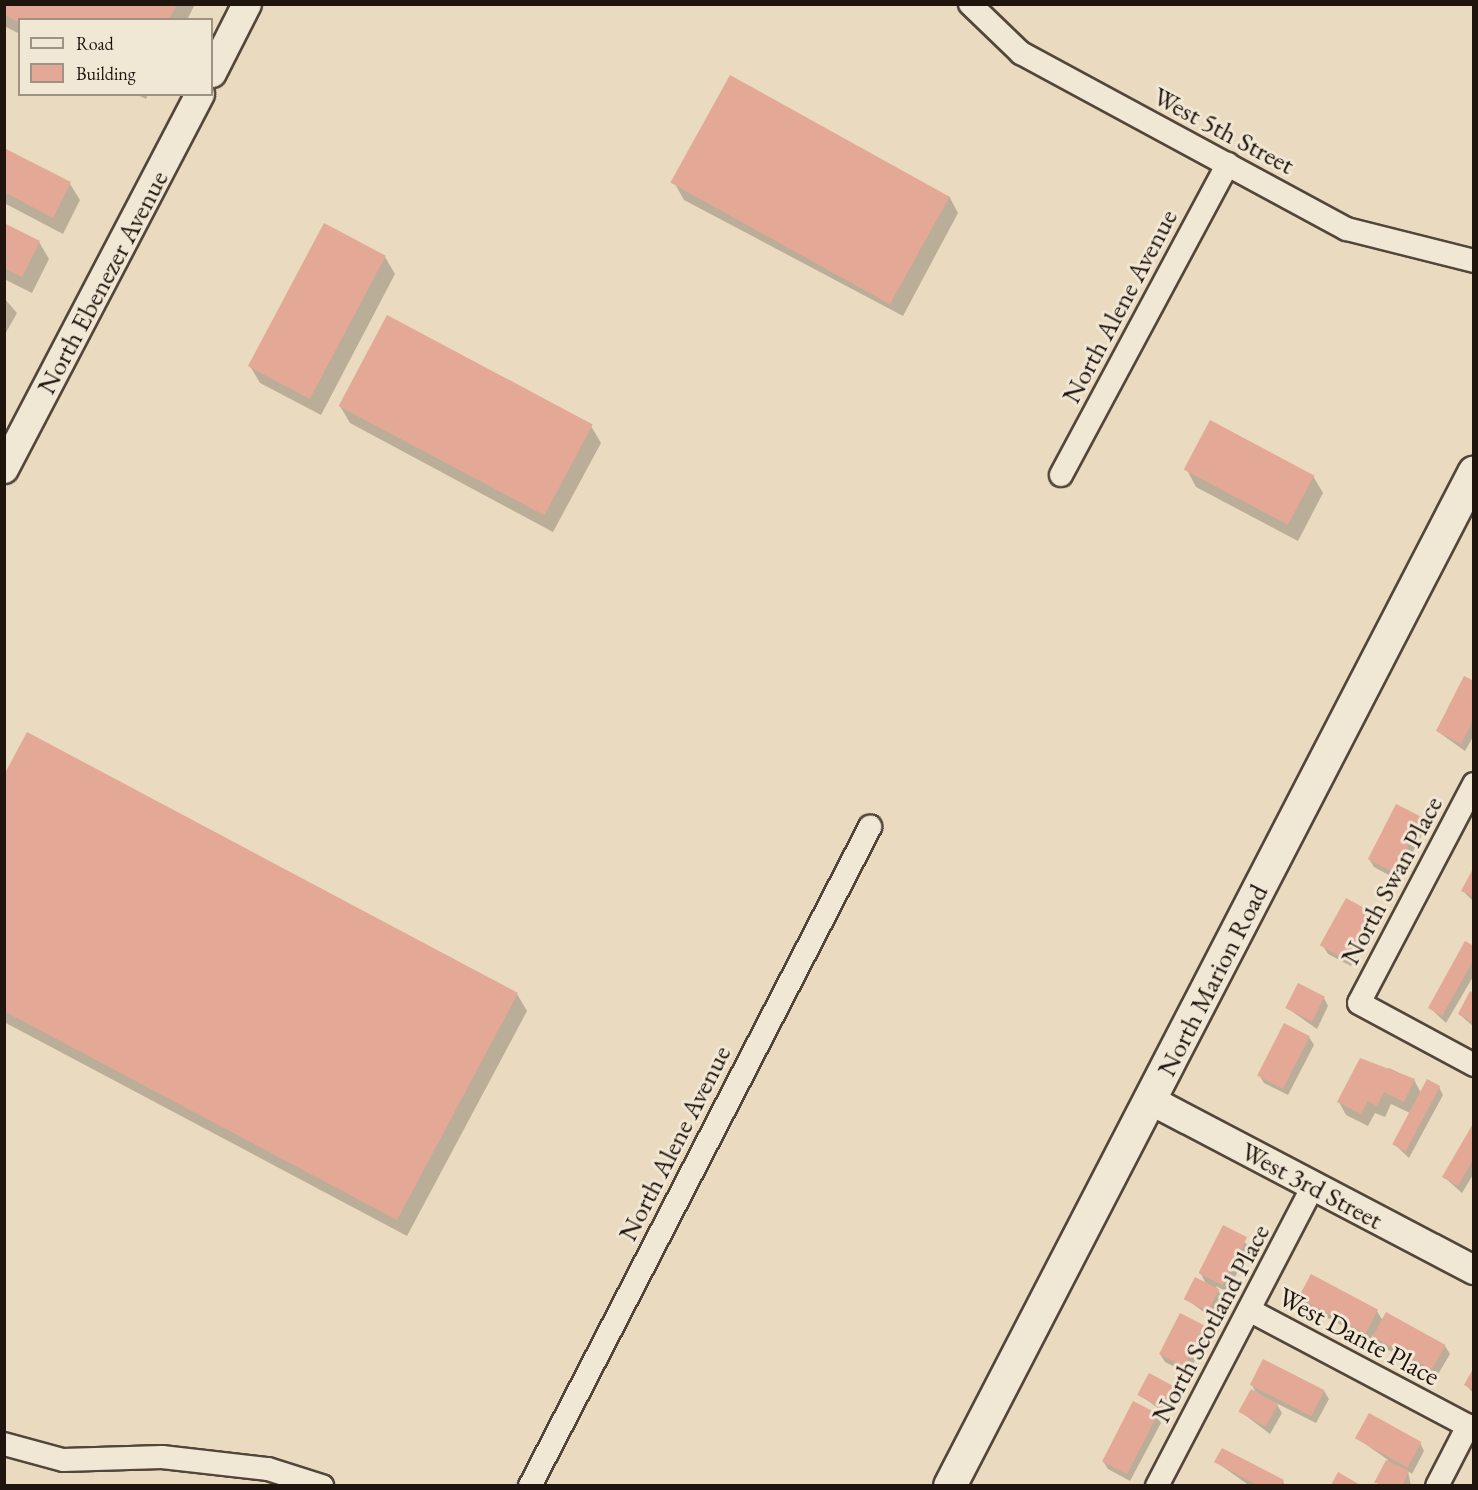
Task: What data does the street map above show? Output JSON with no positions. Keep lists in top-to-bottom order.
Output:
{
  "streets": {
    "main road": ["North Marion Road"],
    "street": [
      "West 5th Street",
      "North Ebenezer Avenue",
      "North Alene Avenue",
      "North Swan Place",
      "West 3rd Street",
      "North Scotland Place",
      "West Dante Place"
    ]
  },
  "crossings": [
    ["West 5th Street", "North Alene Avenue"],
    ["North Marion Road", "West 3rd Street"],
    ["West 3rd Street", "North Scotland Place"],
    ["North Scotland Place", "West Dante Place"]
  ],
  "legend": ["Road", "Building"]
}
